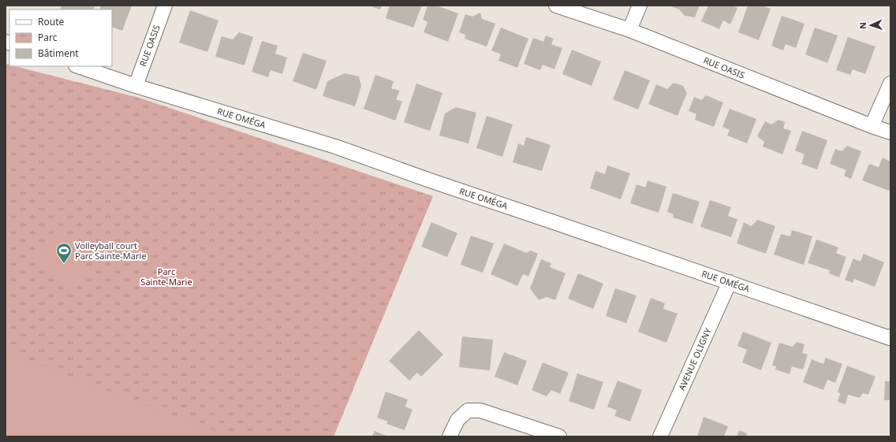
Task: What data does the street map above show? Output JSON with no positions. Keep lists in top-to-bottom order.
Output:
{
  "streets": {
    "street": ["RUE OASIS", "RUE OMÉGA", "AVENUE OLIGNY"]
  },
  "crossings": [
    ["RUE OASIS", "RUE OMÉGA"],
    ["RUE OMÉGA", "AVENUE OLIGNY"]
  ],
  "parks": ["Parc Sainte-Marie"],
  "places": {
    "sports": ["Volleyball court Parc Sainte-Marie"]
  },
  "legend": ["Route", "Parc", "Bâtiment"],
  "north": "left"
}
